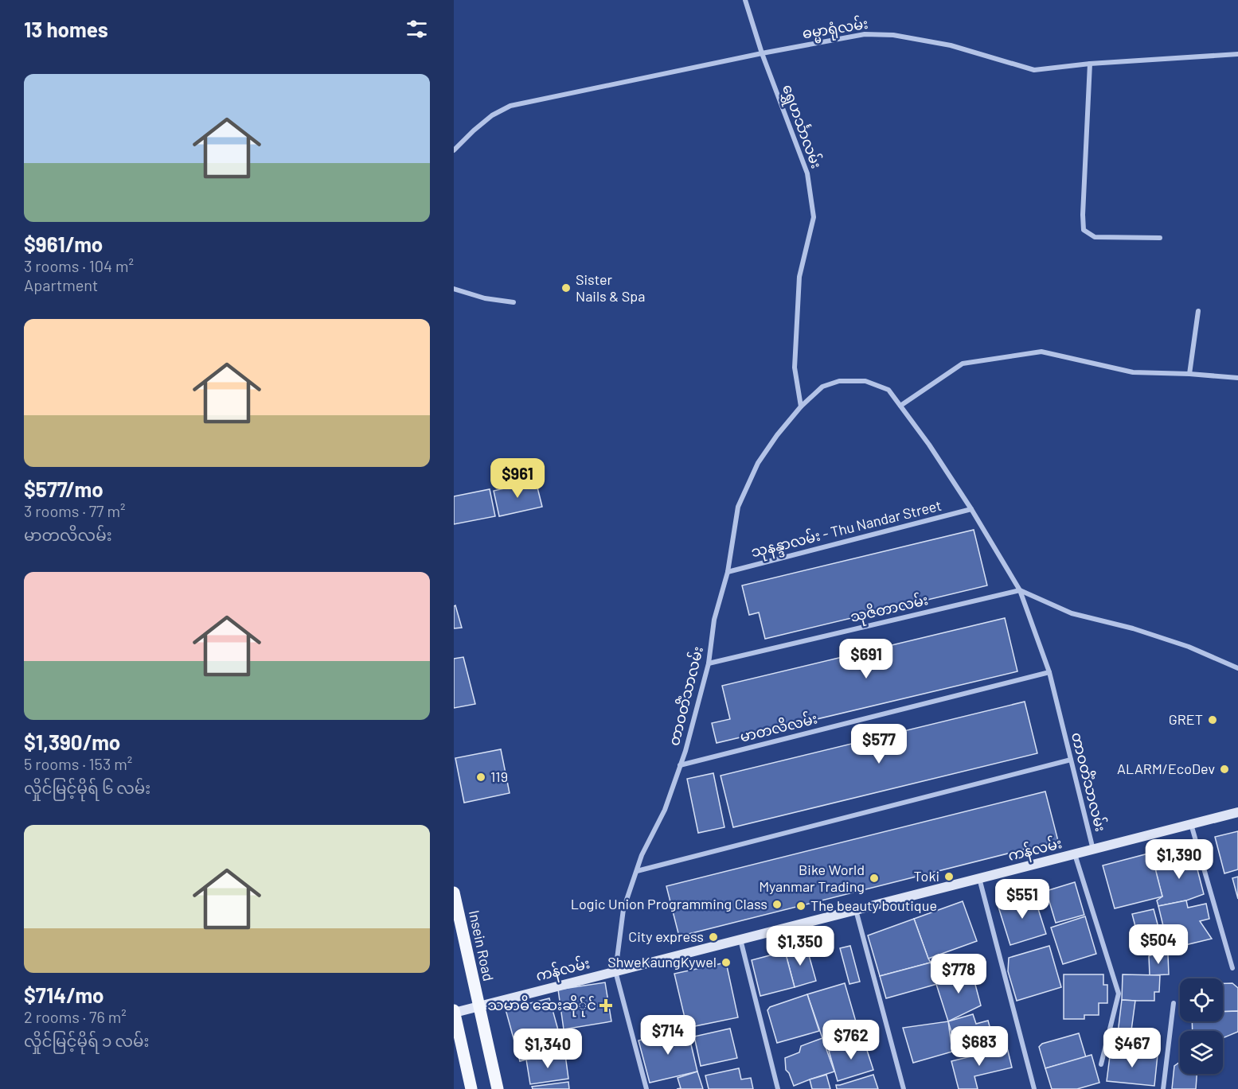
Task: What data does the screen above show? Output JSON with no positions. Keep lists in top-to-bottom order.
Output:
{
  "streets": {
    "main road": ["ကန်လမ်း", "Insein Road"],
    "street": [
      "ဓမ္မာရုံလမ်း",
      "ရွှေဟင်္သာလမ်း",
      "သုနန္ဒာလမ်း - Thu Nandar Street",
      "သုဇိတာလမ်း",
      "တာဝတိံသာလမ်း",
      "မာတလိလမ်း"
    ]
  },
  "crossings": [
    ["ဓမ္မာရုံလမ်း", "ရွှေဟင်္သာလမ်း"],
    ["ရွှေဟင်္သာလမ်း", "တာဝတိံသာလမ်း"],
    ["သုနန္ဒာလမ်း - Thu Nandar Street", "တာဝတိံသာလမ်း"],
    ["သုဇိတာလမ်း", "တာဝတိံသာလမ်း"],
    ["တာဝတိံသာလမ်း", "မာတလိလမ်း"],
    ["တာဝတိံသာလမ်း", "ကန်လမ်း"],
    ["ကန်လမ်း", "Insein Road"]
  ],
  "places": {
    "other": [
      "Sister Nails & Spa",
      "GRET",
      "ALARM/EcoDev",
      "119",
      "Toki",
      "Bike World Myanmar Trading",
      "Logic Union Programming Class",
      "The beauty boutique",
      "City express",
      "ShweKaungKywel"
    ],
    "health": ["သမာဓိ ဆေးဆို်ုင်"]
  },
  "page": {
    "heading": "13 homes",
    "list": [
      {
        "name": "$961/mo",
        "note": "3 rooms · 104 m² · Apartment"
      },
      {
        "name": "$577/mo",
        "note": "3 rooms · 77 m² · မာတလိလမ်း"
      },
      {
        "name": "$1,390/mo",
        "note": "5 rooms · 153 m² · လှိုင်မြင့်မိုရ် ၆ လမ်း"
      },
      {
        "name": "$714/mo",
        "note": "2 rooms · 76 m² · လှိုင်မြင့်မိုရ် ၁ လမ်း"
      }
    ],
    "price": [
      "$961",
      "$691",
      "$577",
      "$1,390",
      "$551",
      "$504",
      "$1,350",
      "$778",
      "$714",
      "$762",
      "$683",
      "$467",
      "$1,340"
    ]
  }
}
